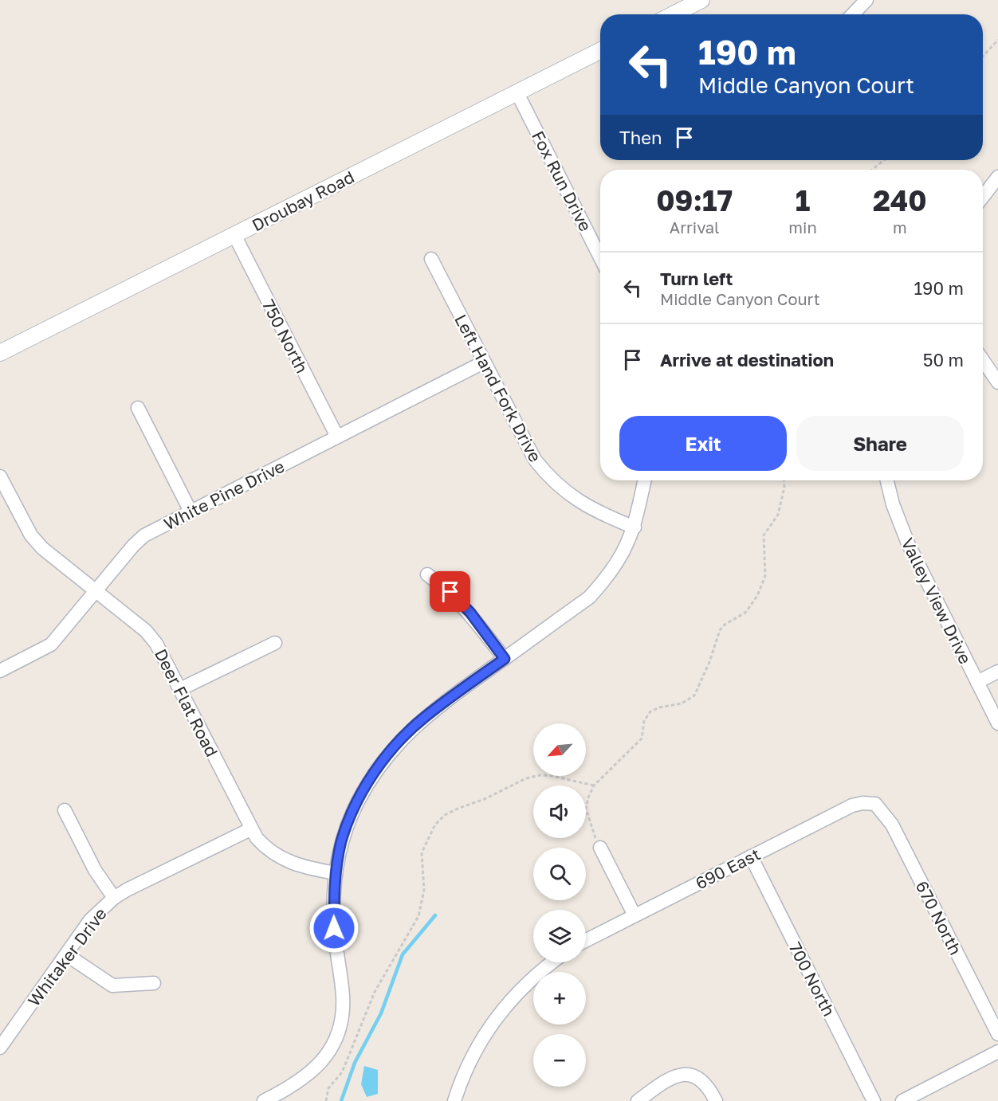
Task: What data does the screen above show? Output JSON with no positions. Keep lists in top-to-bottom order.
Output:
{
  "streets": {
    "street": [
      "Fox Run Drive",
      "Droubay Road",
      "750 North",
      "Left Hand Fork Drive",
      "White Pine Drive",
      "Valley View Drive",
      "Deer Flat Road",
      "690 East",
      "670 North",
      "Whitaker Drive",
      "700 North"
    ]
  },
  "crossings": [
    ["Fox Run Drive", "Droubay Road"],
    ["Droubay Road", "750 North"],
    ["750 North", "White Pine Drive"],
    ["Left Hand Fork Drive", "White Pine Drive"],
    ["White Pine Drive", "Deer Flat Road"],
    ["Deer Flat Road", "Whitaker Drive"],
    ["690 East", "670 North"],
    ["690 East", "700 North"]
  ],
  "north": "bottom left",
  "page": {
    "turn": ["190 m", "Middle Canyon Court"],
    "then": "Then",
    "eta": [
      "09:17",
      "Arrival",
      "1",
      "min",
      "240",
      "m"
    ],
    "list": [
      {
        "name": "Turn left",
        "note": "Middle Canyon Court",
        "value": "190 m"
      },
      {
        "name": "Arrive at destination",
        "value": "50 m"
      }
    ],
    "buttons": ["Exit", "Share"],
    "map_buttons": ["+", "−"]
  }
}
